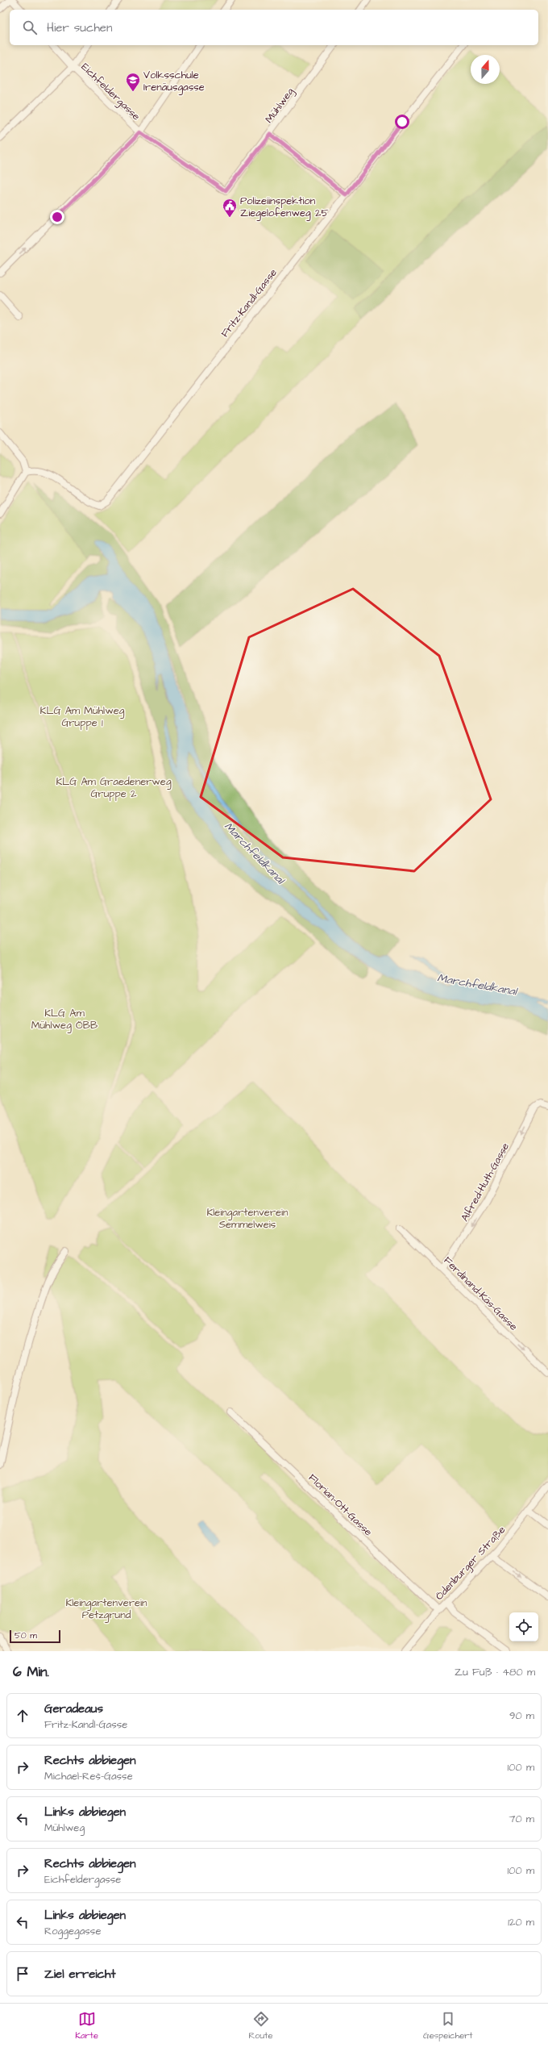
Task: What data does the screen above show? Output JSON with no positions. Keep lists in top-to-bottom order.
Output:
{
  "streets": {
    "street": [
      "Eichfeldergasse",
      "Mühlweg",
      "Fritz-Kandl-Gasse",
      "Alfred-Huth-Gasse",
      "Ferdinand-Käs-Gasse",
      "Florian-Ott-Gasse",
      "Ödenburger Straße"
    ]
  },
  "crossings": [
    ["Eichfeldergasse", "Mühlweg"],
    ["Alfred-Huth-Gasse", "Ferdinand-Käs-Gasse"],
    ["Florian-Ott-Gasse", "Ödenburger Straße"]
  ],
  "one_way": ["Alfred-Huth-Gasse", "Ferdinand-Käs-Gasse"],
  "water": ["Marchfeldkanal"],
  "parks": [
    "KLG Am Mühlweg Gruppe 1",
    "KLG Am Graedenerweg Gruppe 2",
    "KLG Am Mühlweg ÖBB",
    "Kleingartenverein Semmelweis",
    "Kleingartenverein Petzgrund"
  ],
  "places": {
    "school or university": ["Volksschule Irenäusgasse"],
    "public building": ["Polizeiinspektion Ziegelofenweg 25"]
  },
  "scale_bar": "50 m",
  "north": "top",
  "page": {
    "search": "Hier suchen",
    "scale": "50 m",
    "heading": ["6 Min.", "Zu Fuß · 480 m"],
    "list": [
      ["Geradeaus", "Fritz-Kandl-Gasse", "90 m"],
      ["Rechts abbiegen", "Michael-Reš-Gasse", "100 m"],
      ["Links abbiegen", "Mühlweg", "70 m"],
      ["Rechts abbiegen", "Eichfeldergasse", "100 m"],
      ["Links abbiegen", "Roggegasse", "120 m"],
      "Ziel erreicht"
    ],
    "nav": ["Karte", "Route", "Gespeichert"]
  }
}
